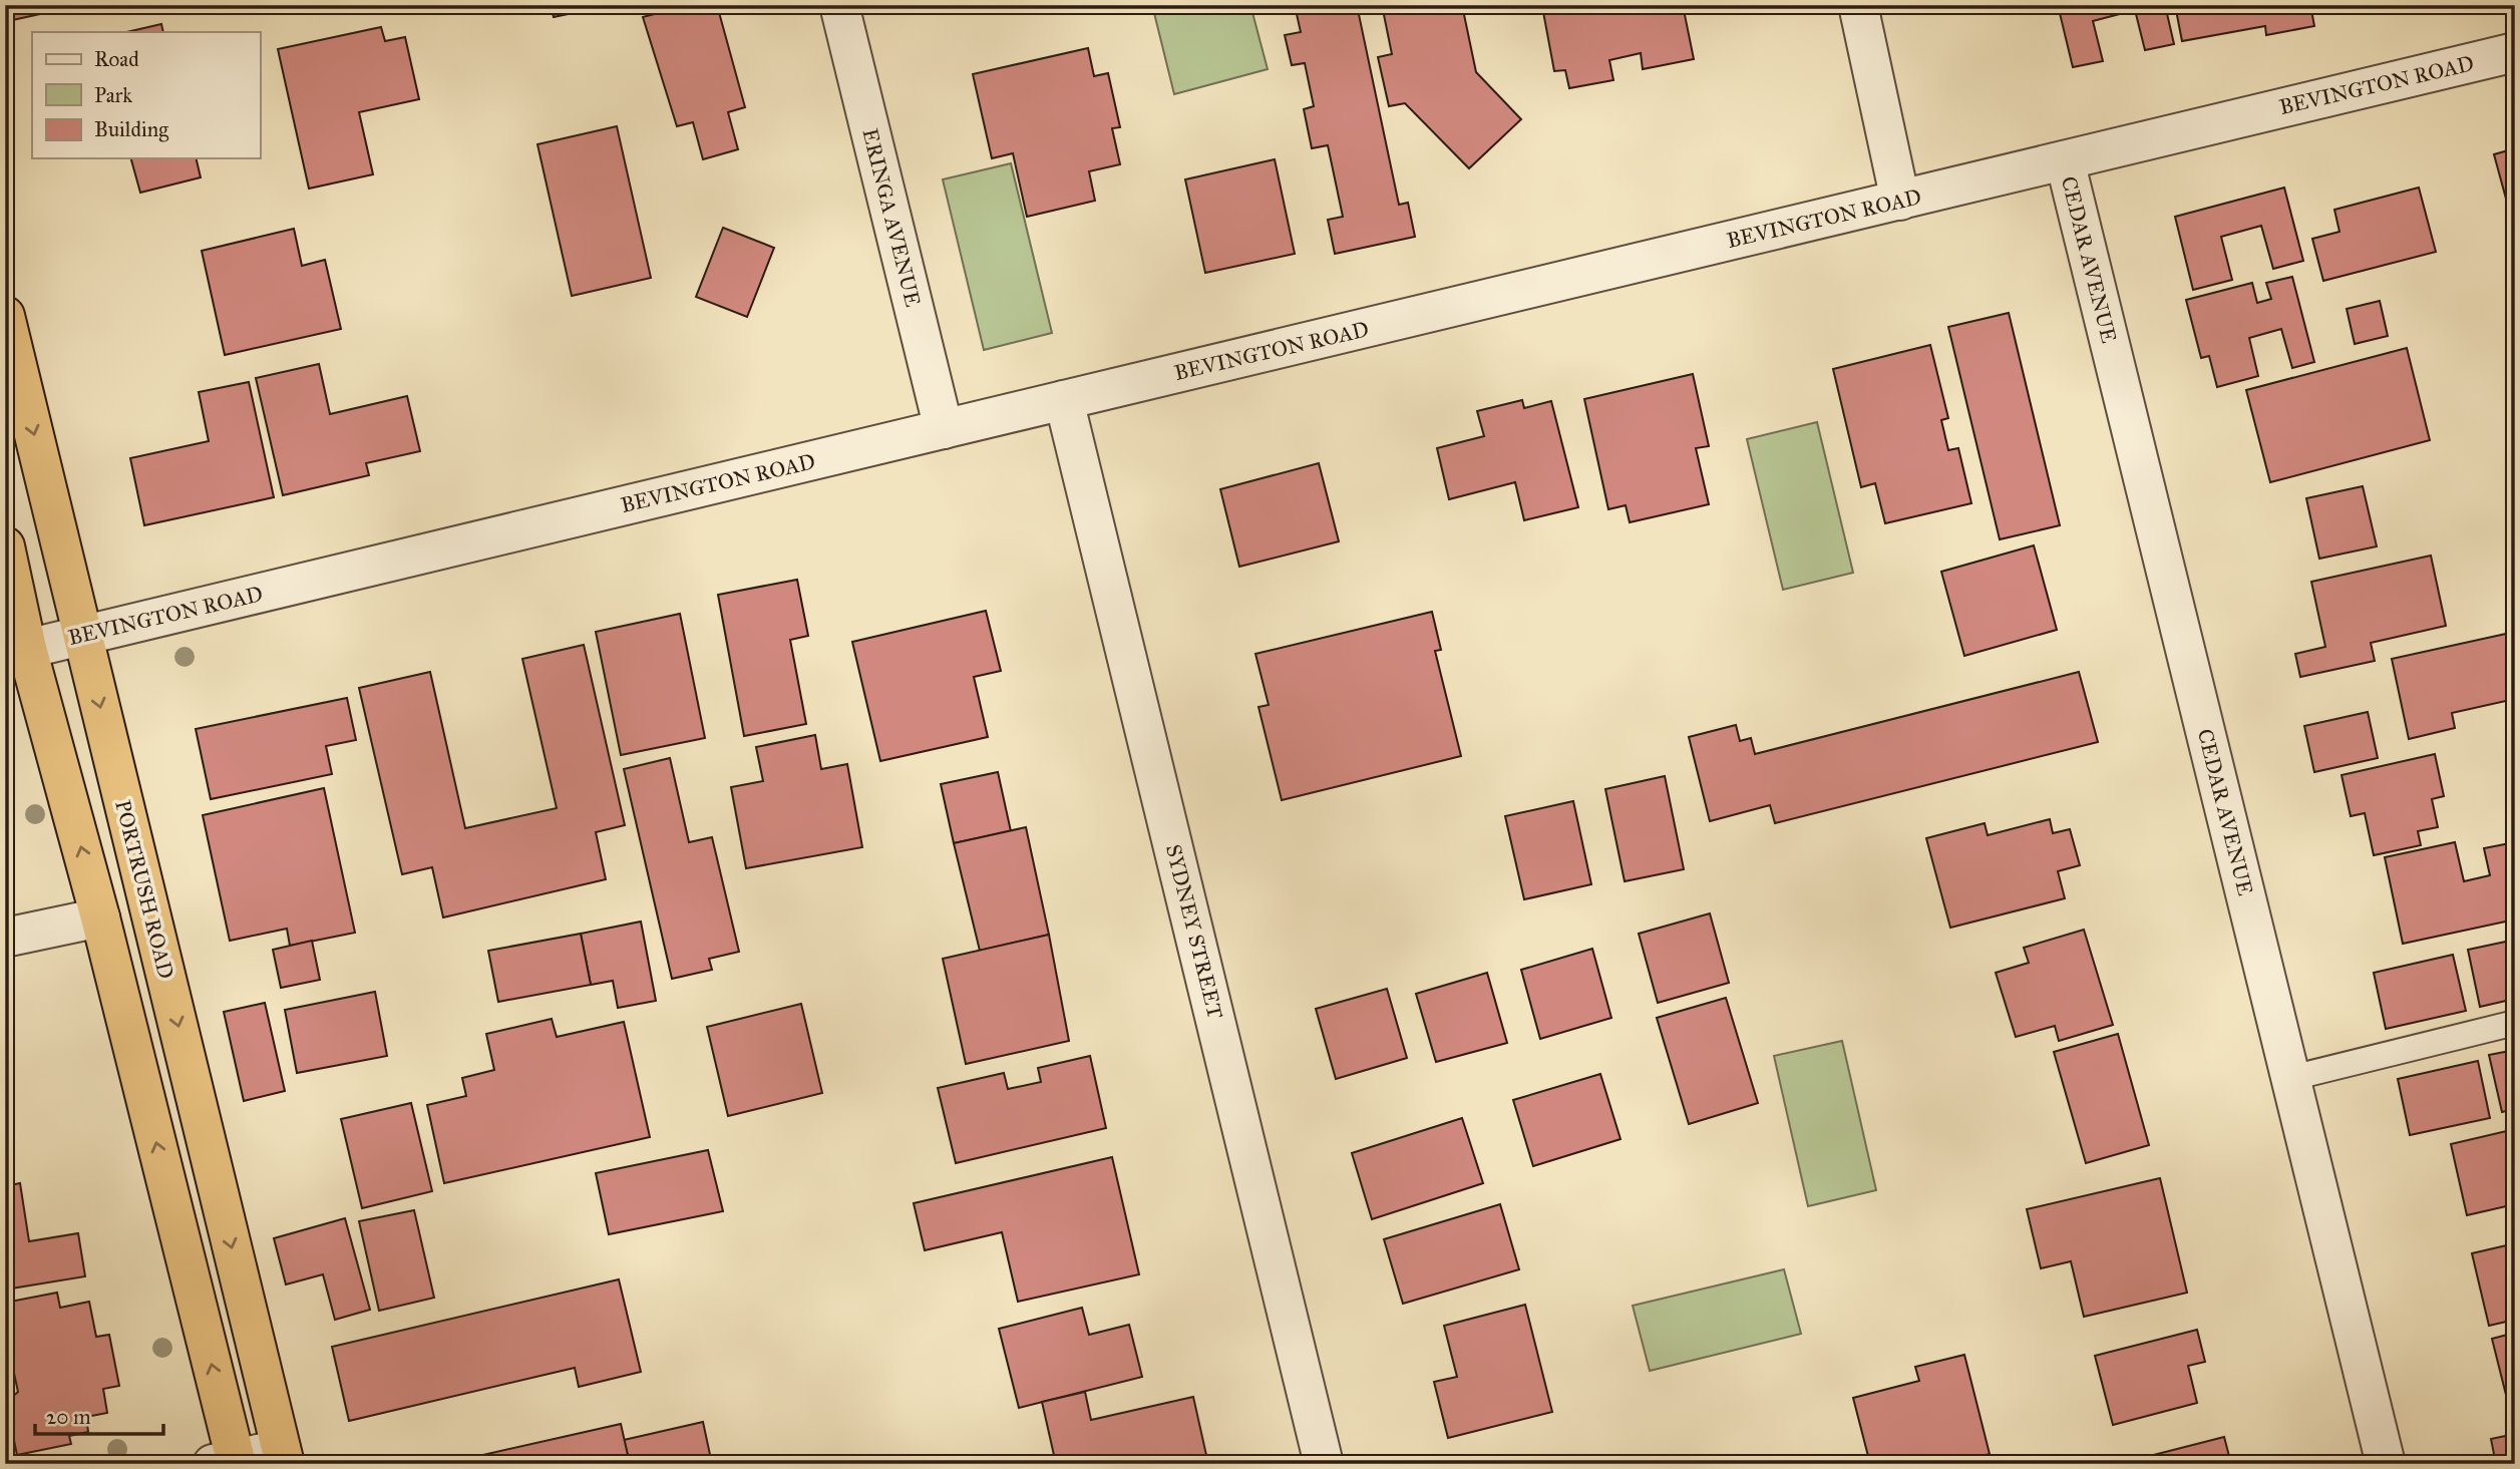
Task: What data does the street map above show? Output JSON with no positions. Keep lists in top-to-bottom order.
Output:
{
  "streets": {
    "highway": ["PORTRUSH ROAD"],
    "street": [
      "BEVINGTON ROAD",
      "ERINGA AVENUE",
      "CEDAR AVENUE",
      "SYDNEY STREET"
    ]
  },
  "crossings": [
    ["BEVINGTON ROAD", "ERINGA AVENUE"],
    ["BEVINGTON ROAD", "CEDAR AVENUE"],
    ["BEVINGTON ROAD", "PORTRUSH ROAD"],
    ["BEVINGTON ROAD", "SYDNEY STREET"]
  ],
  "legend": ["Road", "Park", "Building"],
  "scale_bar": "20 m"
}
